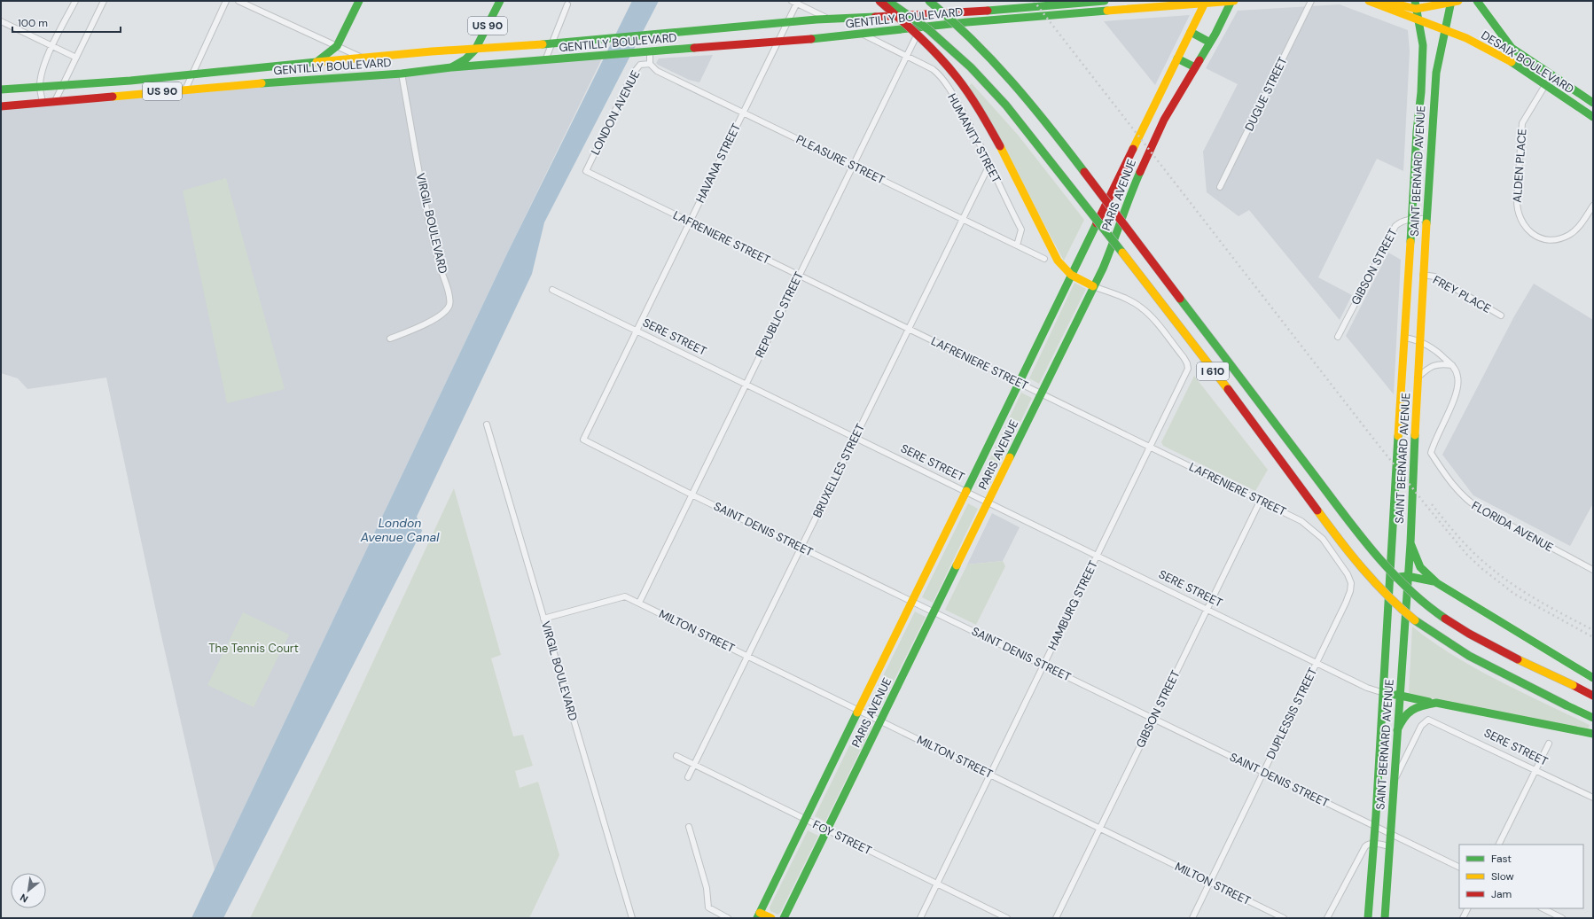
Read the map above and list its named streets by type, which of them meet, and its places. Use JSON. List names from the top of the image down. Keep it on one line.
{"streets":{"main road":["GENTILLY BOULEVARD","US 90","DESAIX BOULEVARD","SAINT BERNARD AVENUE","PARIS AVENUE","SERE STREET","I 610"],"street":["DUGUE STREET","LONDON AVENUE","HUMANITY STREET","PLEASURE STREET","HAVANA STREET","ALDEN PLACE","VIRGIL BOULEVARD","LAFRENIERE STREET","GIBSON STREET","FREY PLACE","REPUBLIC STREET","BRUXELLES STREET","FLORIDA AVENUE","SAINT DENIS STREET","HAMBURG STREET","MILTON STREET","DUPLESSIS STREET","FOY STREET"]},"crossings":[["GENTILLY BOULEVARD","US 90"],["GENTILLY BOULEVARD","HUMANITY STREET"],["GENTILLY BOULEVARD","HAVANA STREET"],["GENTILLY BOULEVARD","PARIS AVENUE"],["GENTILLY BOULEVARD","VIRGIL BOULEVARD"],["GENTILLY BOULEVARD","REPUBLIC STREET"],["DESAIX BOULEVARD","ALDEN PLACE"],["DESAIX BOULEVARD","SAINT BERNARD AVENUE"],["LONDON AVENUE","PLEASURE STREET"],["LONDON AVENUE","LAFRENIERE STREET"],["HUMANITY STREET","PLEASURE STREET"],["HUMANITY STREET","REPUBLIC STREET"],["HUMANITY STREET","BRUXELLES STREET"],["PLEASURE STREET","HAVANA STREET"],["PLEASURE STREET","REPUBLIC STREET"],["PLEASURE STREET","BRUXELLES STREET"],["HAVANA STREET","LAFRENIERE STREET"],["HAVANA STREET","SERE STREET"],["HAVANA STREET","SAINT DENIS STREET"],["SAINT BERNARD AVENUE","GIBSON STREET"],["SAINT BERNARD AVENUE","FREY PLACE"],["SAINT BERNARD AVENUE","SERE STREET"],["SAINT BERNARD AVENUE","SAINT DENIS STREET"],["PARIS AVENUE","LAFRENIERE STREET"],["PARIS AVENUE","SERE STREET"],["PARIS AVENUE","SAINT DENIS STREET"],["PARIS AVENUE","HAMBURG STREET"],["PARIS AVENUE","MILTON STREET"],["PARIS AVENUE","FOY STREET"],["VIRGIL BOULEVARD","MILTON STREET"],["LAFRENIERE STREET","GIBSON STREET"],["LAFRENIERE STREET","REPUBLIC STREET"],["LAFRENIERE STREET","BRUXELLES STREET"],["LAFRENIERE STREET","HAMBURG STREET"],["LAFRENIERE STREET","DUPLESSIS STREET"],["GIBSON STREET","SERE STREET"],["GIBSON STREET","SAINT DENIS STREET"],["GIBSON STREET","MILTON STREET"],["REPUBLIC STREET","SERE STREET"],["REPUBLIC STREET","SAINT DENIS STREET"],["REPUBLIC STREET","MILTON STREET"],["SERE STREET","BRUXELLES STREET"],["SERE STREET","HAMBURG STREET"],["SERE STREET","DUPLESSIS STREET"],["BRUXELLES STREET","SAINT DENIS STREET"],["BRUXELLES STREET","MILTON STREET"],["BRUXELLES STREET","FOY STREET"],["SAINT DENIS STREET","HAMBURG STREET"],["SAINT DENIS STREET","DUPLESSIS STREET"],["HAMBURG STREET","MILTON STREET"],["HAMBURG STREET","FOY STREET"],["MILTON STREET","DUPLESSIS STREET"]],"water":["London Avenue Canal"],"parks":["The Tennis Court"],"legend":["Fast","Slow","Jam"],"scale_bar":"100 m","north":"bottom left"}
